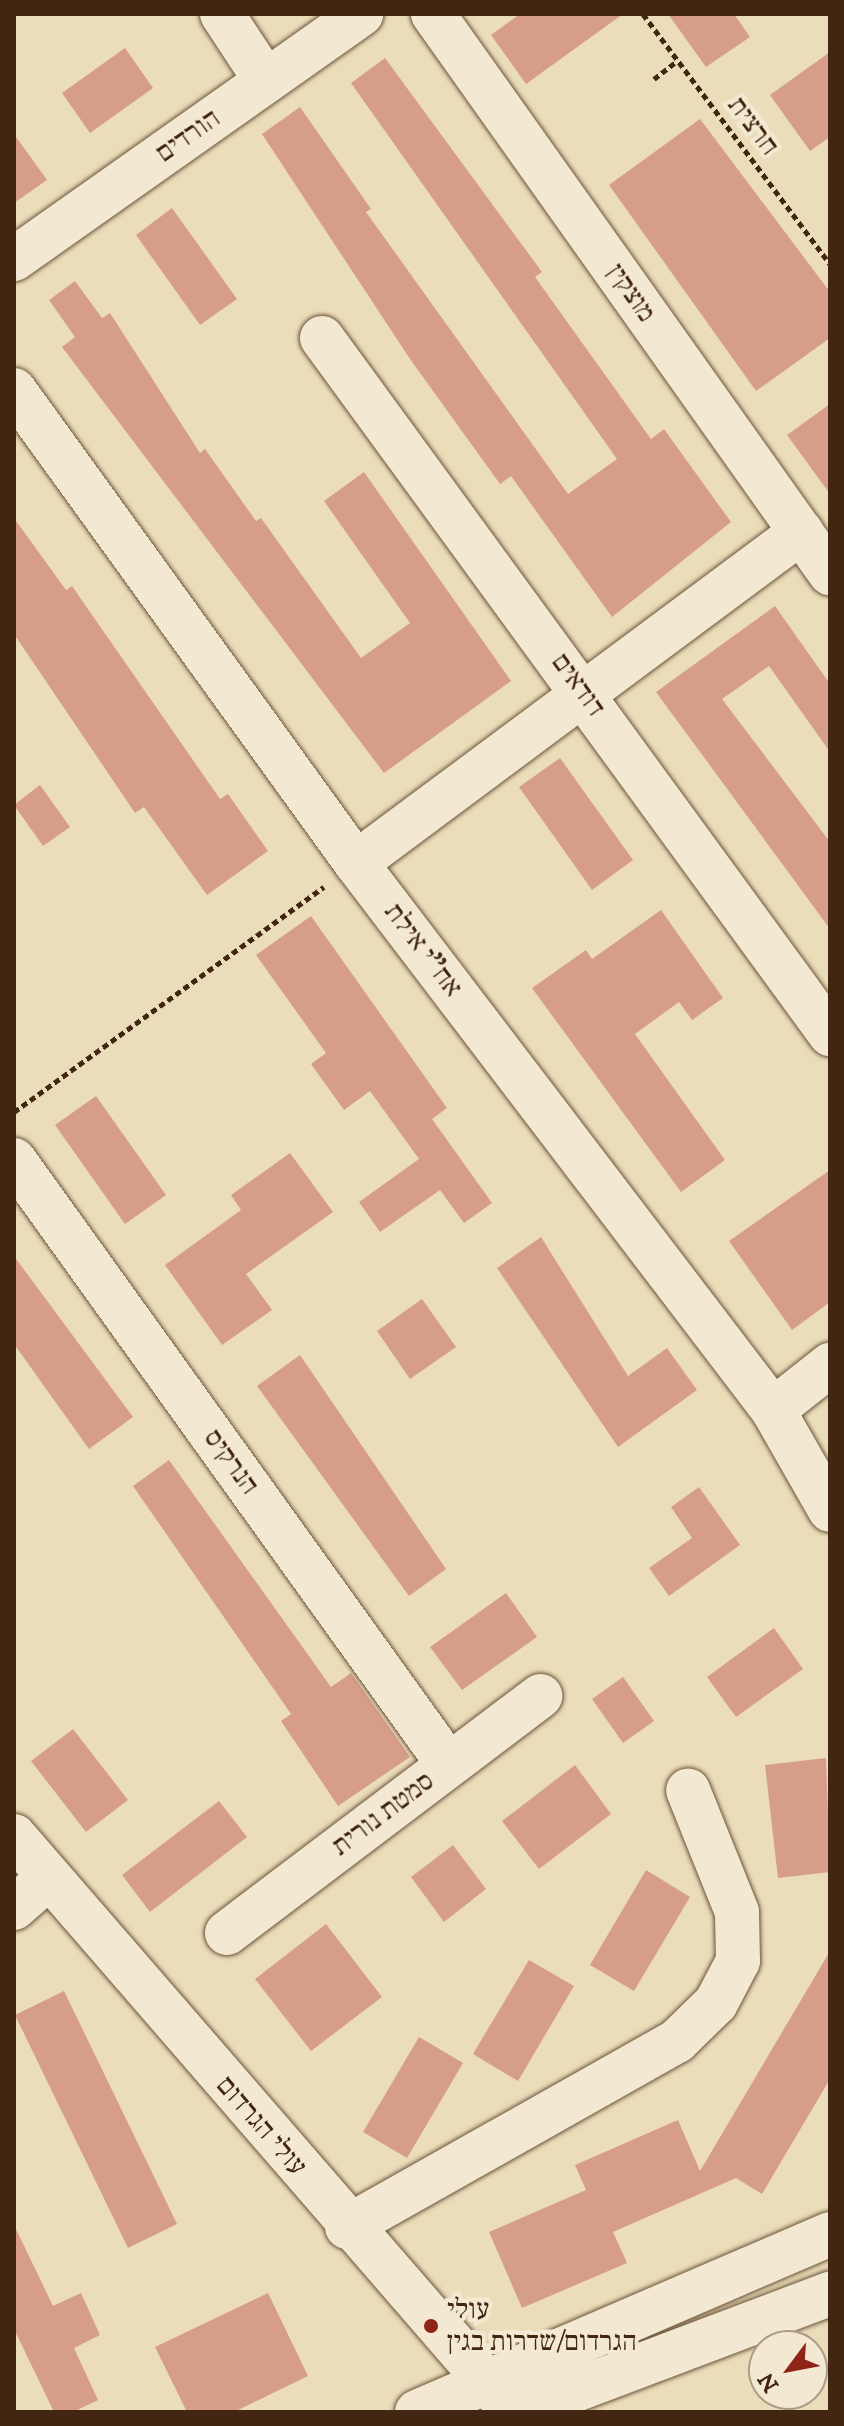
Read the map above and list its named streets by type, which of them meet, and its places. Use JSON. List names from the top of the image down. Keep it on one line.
{"streets":{"street":["הורדים","מוצקין","דודאים","אח\"י אילת","הנרקיס","סמטת נורית","עולי הגרדום"],"path":["חרצית"]},"crossings":[["הנרקיס","סמטת נורית"]],"places":["עולי הגרדום/שדרות בגין"],"north":"bottom left"}
